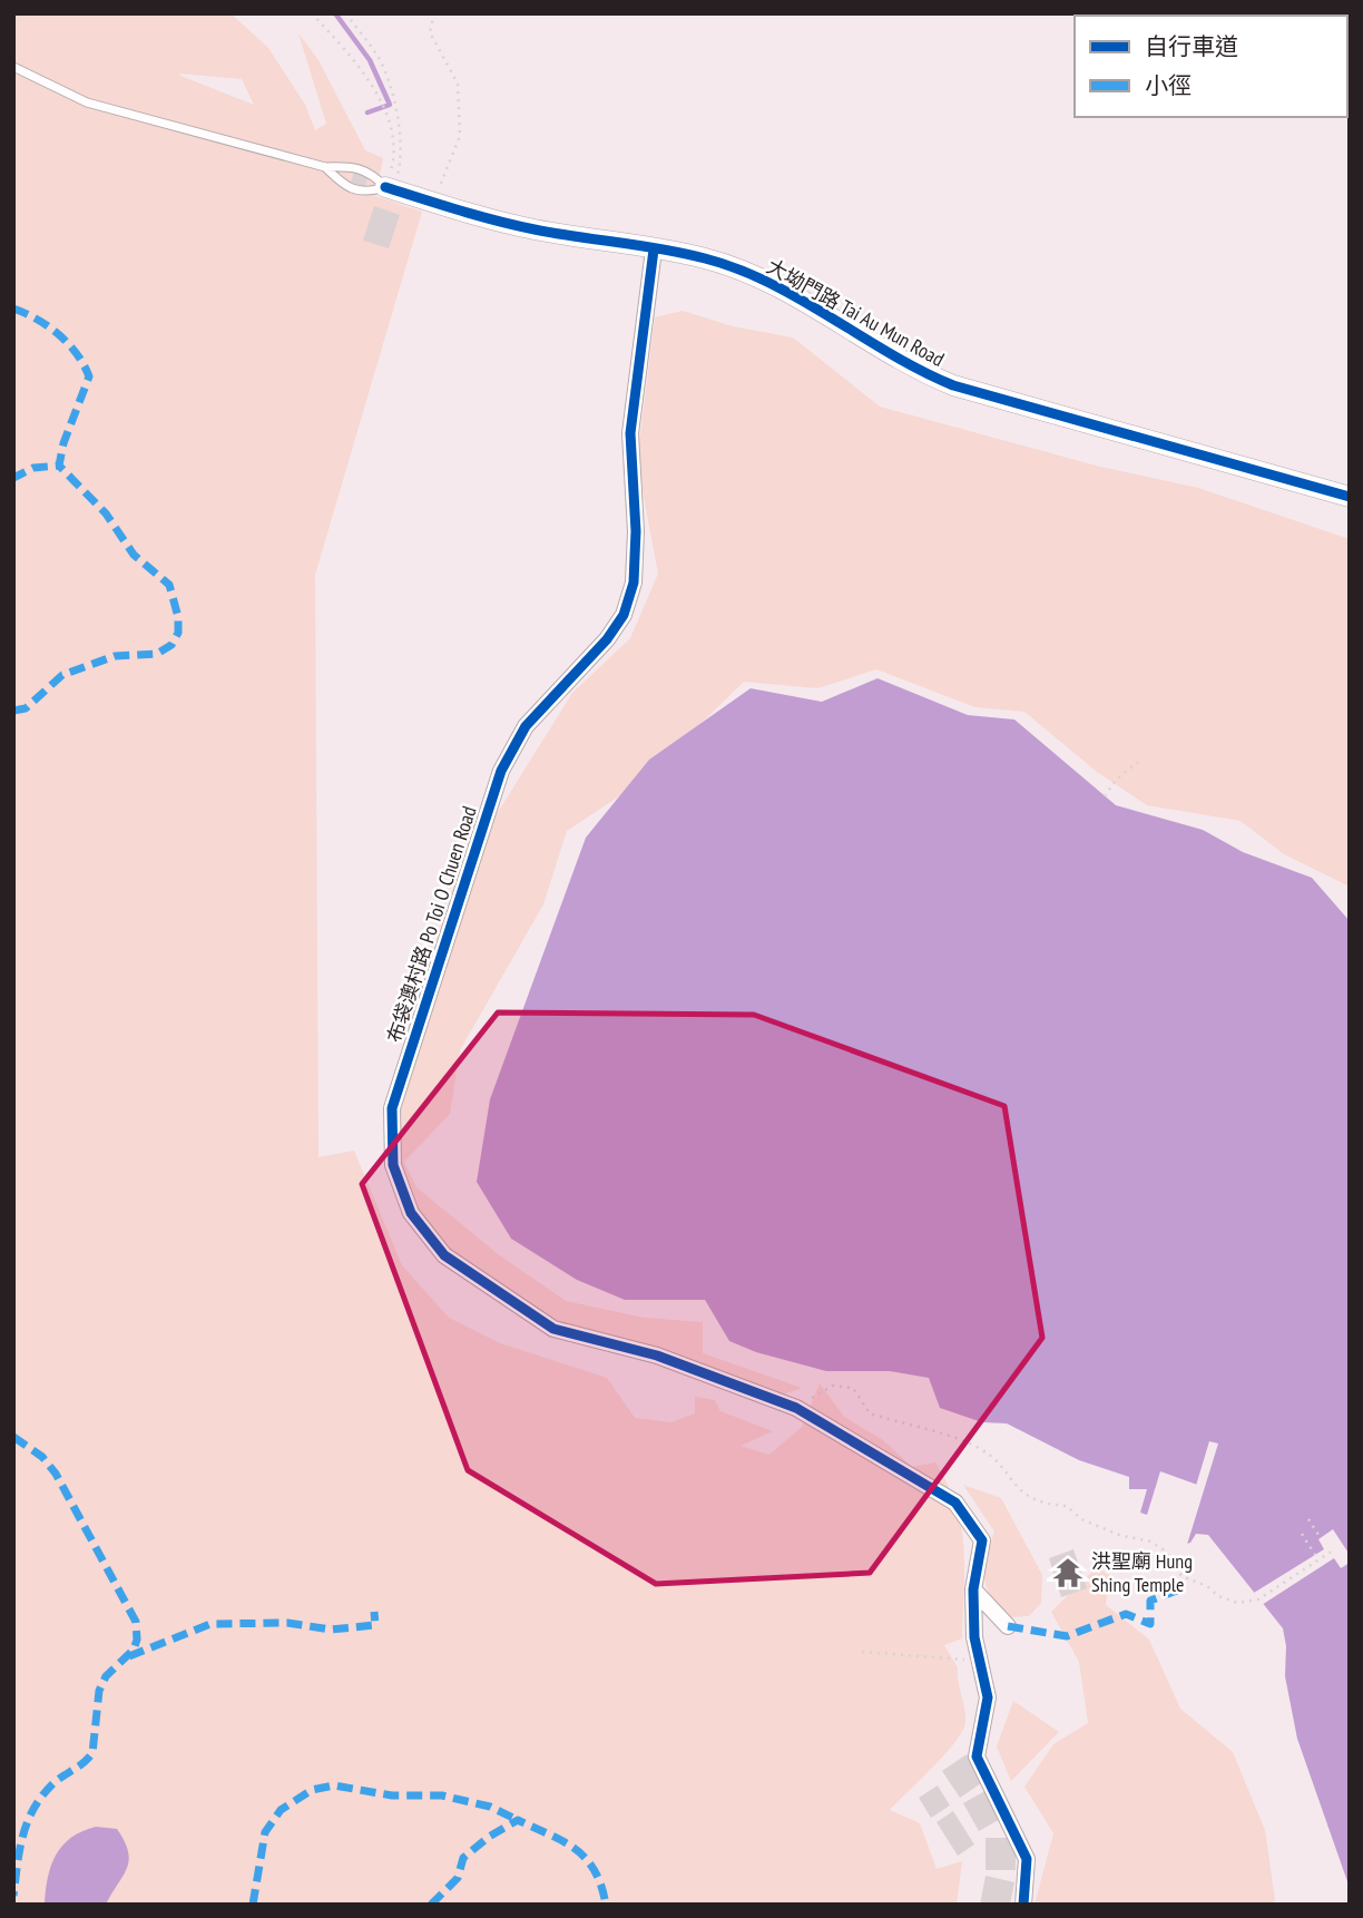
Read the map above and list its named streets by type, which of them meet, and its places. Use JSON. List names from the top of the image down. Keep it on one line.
{"streets":{"street":["大坳門路 Tai Au Mun Road","布袋澳村路 Po Toi O Chuen Road"]},"crossings":[["大坳門路 Tai Au Mun Road","布袋澳村路 Po Toi O Chuen Road"]],"places":{"temple":["洪聖廟 Hung Shing Temple"]},"legend":["自行車道","小徑"]}
